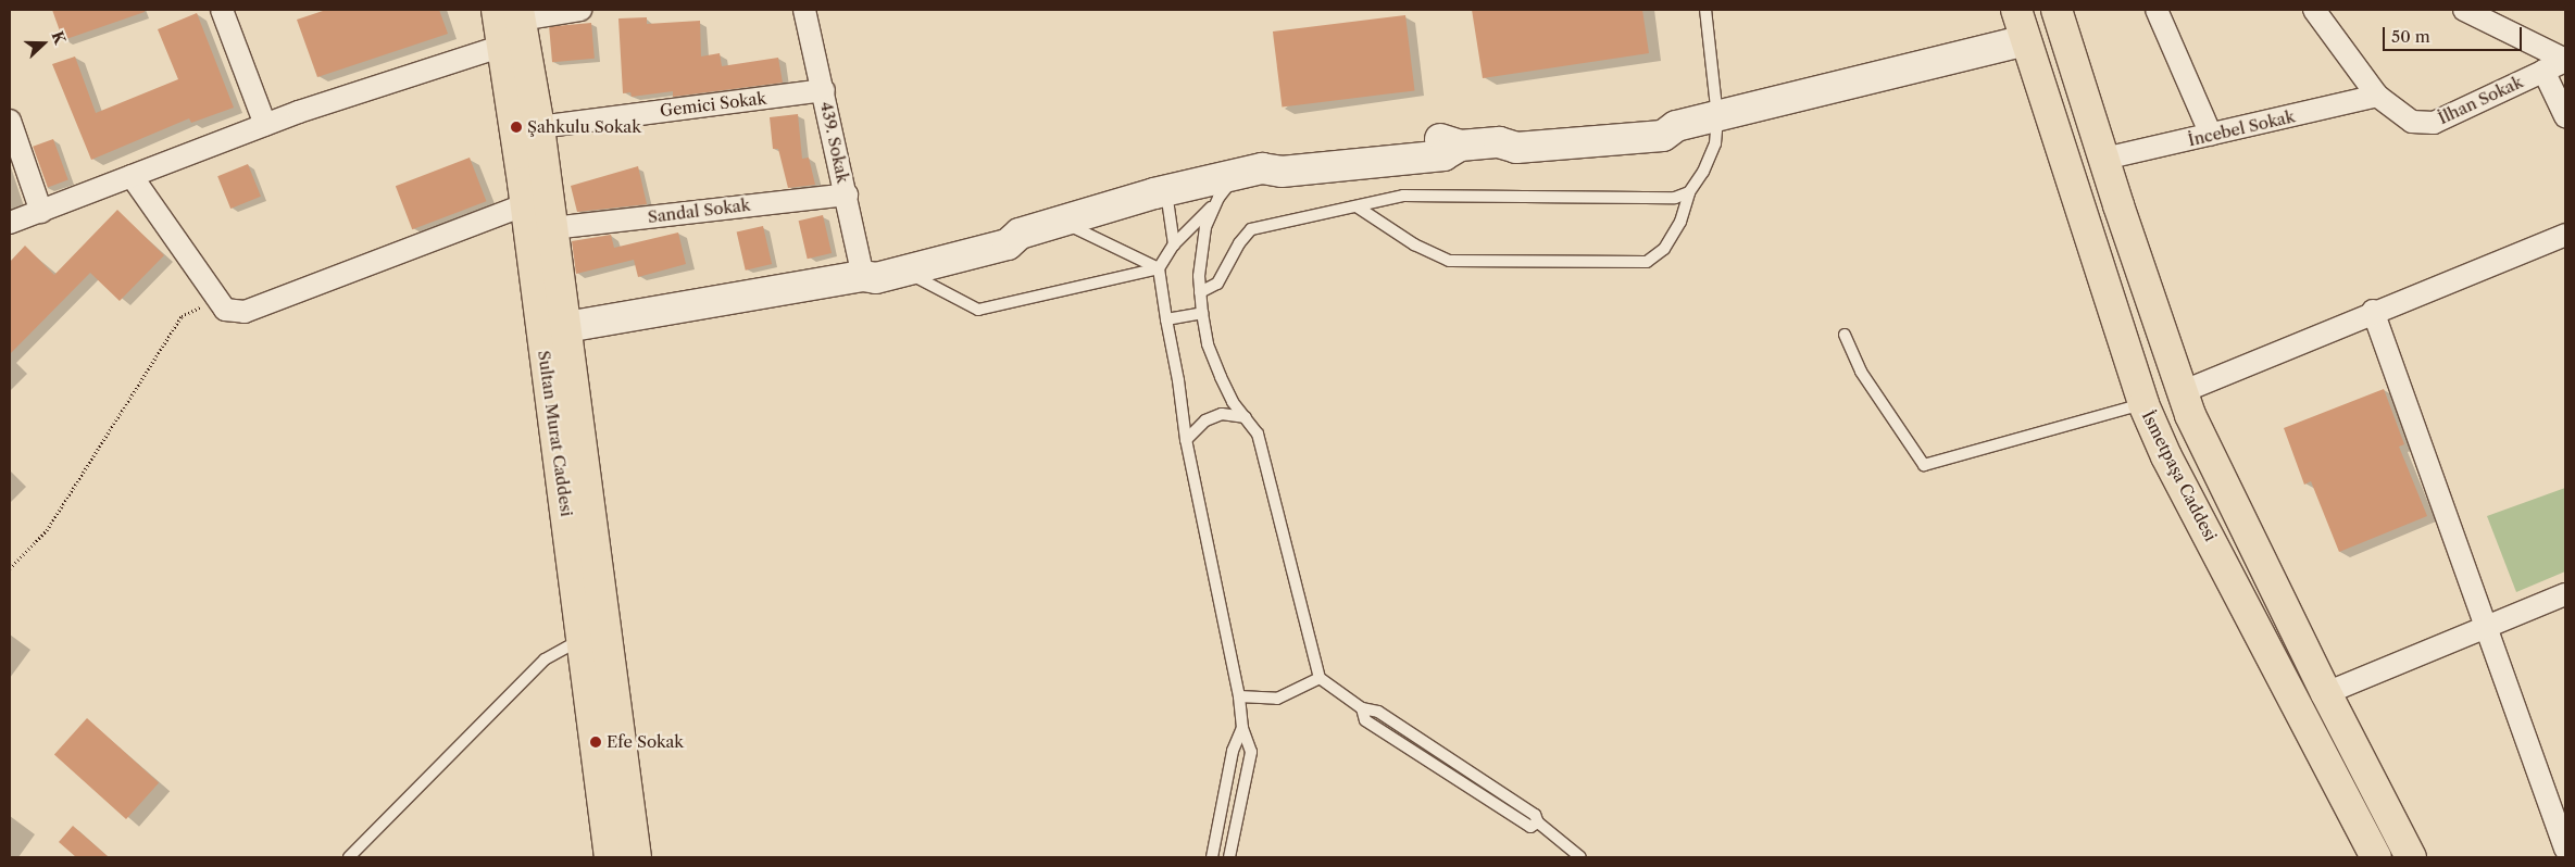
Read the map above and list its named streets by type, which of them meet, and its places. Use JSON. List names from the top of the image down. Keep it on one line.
{"streets":{"main road":["Sultan Murat Caddesi","İsmetpaşa Caddesi"],"street":["İlhan Sokak","Gemici Sokak","İncebel Sokak","439. Sokak","Sandal Sokak"]},"crossings":[["İlhan Sokak","İncebel Sokak"],["Gemici Sokak","439. Sokak"],["Gemici Sokak","Sultan Murat Caddesi"],["439. Sokak","Sandal Sokak"],["Sandal Sokak","Sultan Murat Caddesi"]],"places":["Şahkulu Sokak","Efe Sokak"],"scale_bar":"50 m","north":"right"}
